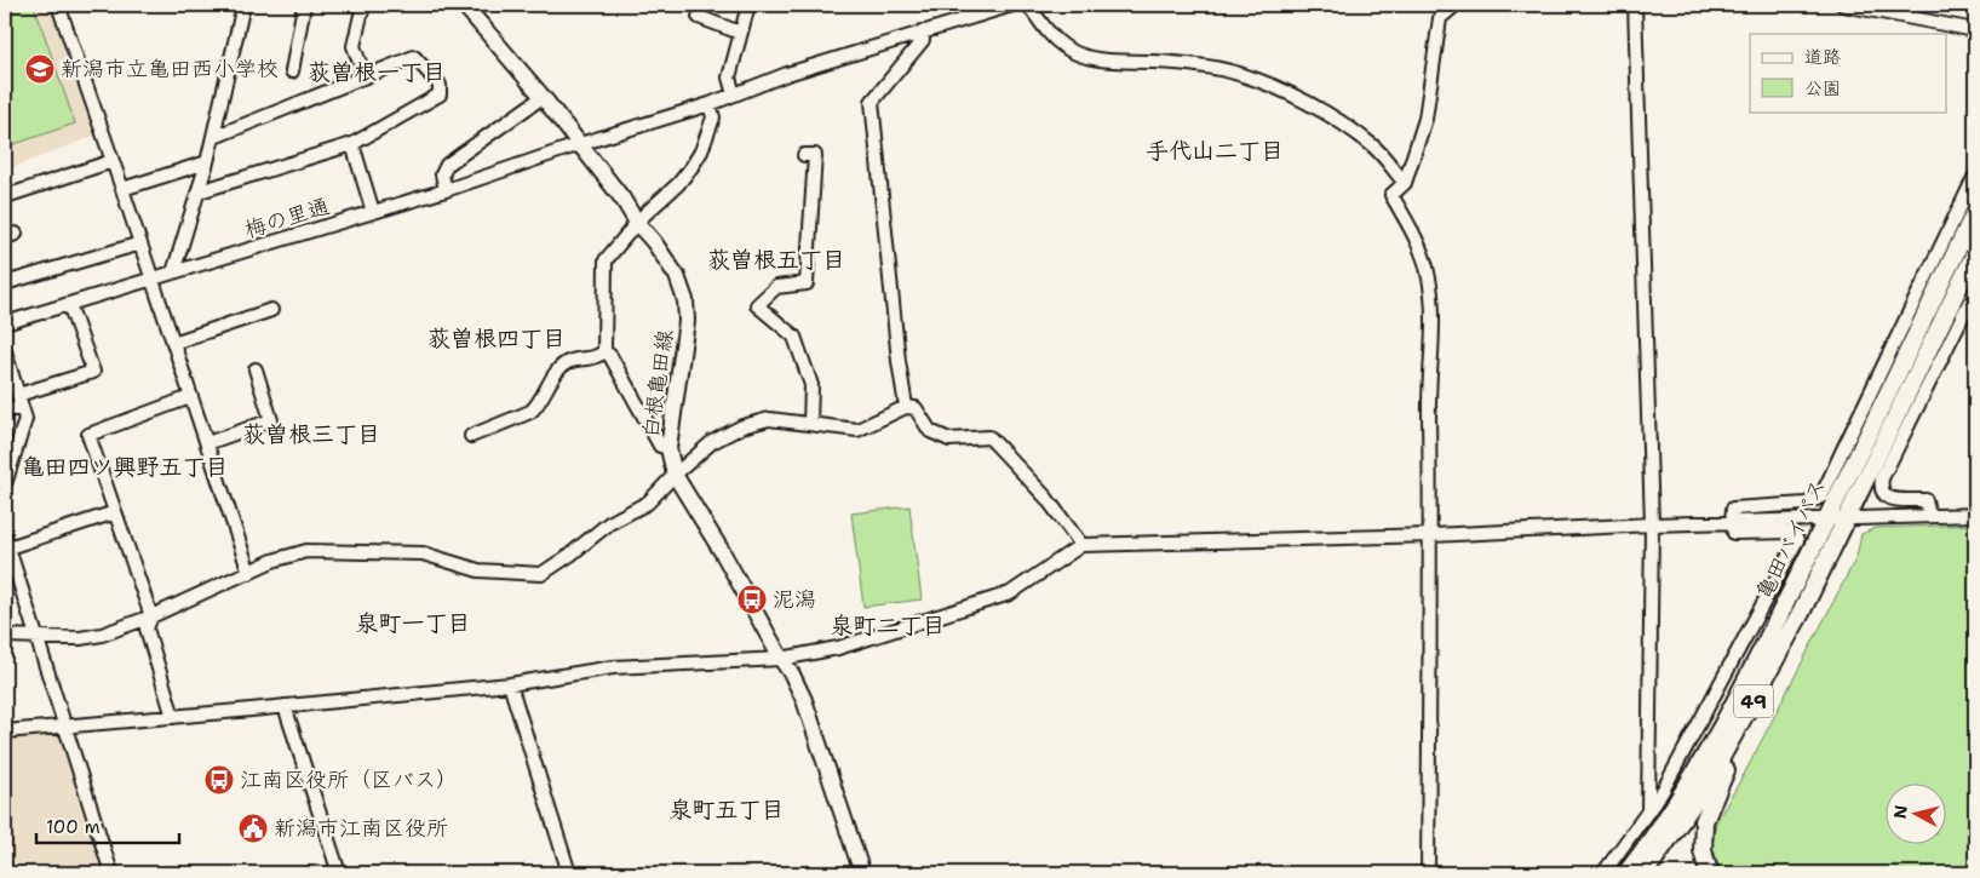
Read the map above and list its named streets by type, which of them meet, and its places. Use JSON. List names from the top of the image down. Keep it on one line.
{"streets":{"highway":["亀田バイパス","49"],"main road":["白根亀田線"],"street":["梅の里通"]},"crossings":[["梅の里通","白根亀田線"]],"districts":["荻曽根一丁目","手代山二丁目","荻曽根五丁目","荻曽根四丁目","荻曽根三丁目","亀田四ツ興野五丁目","泉町一丁目","泉町二丁目","泉町五丁目"],"places":{"school or university":["新潟市立亀田西小学校"],"bus stop":["泥潟","江南区役所（区バス）"],"public building":["新潟市江南区役所"]},"legend":["道路","公園"],"scale_bar":"100 m","north":"left"}
